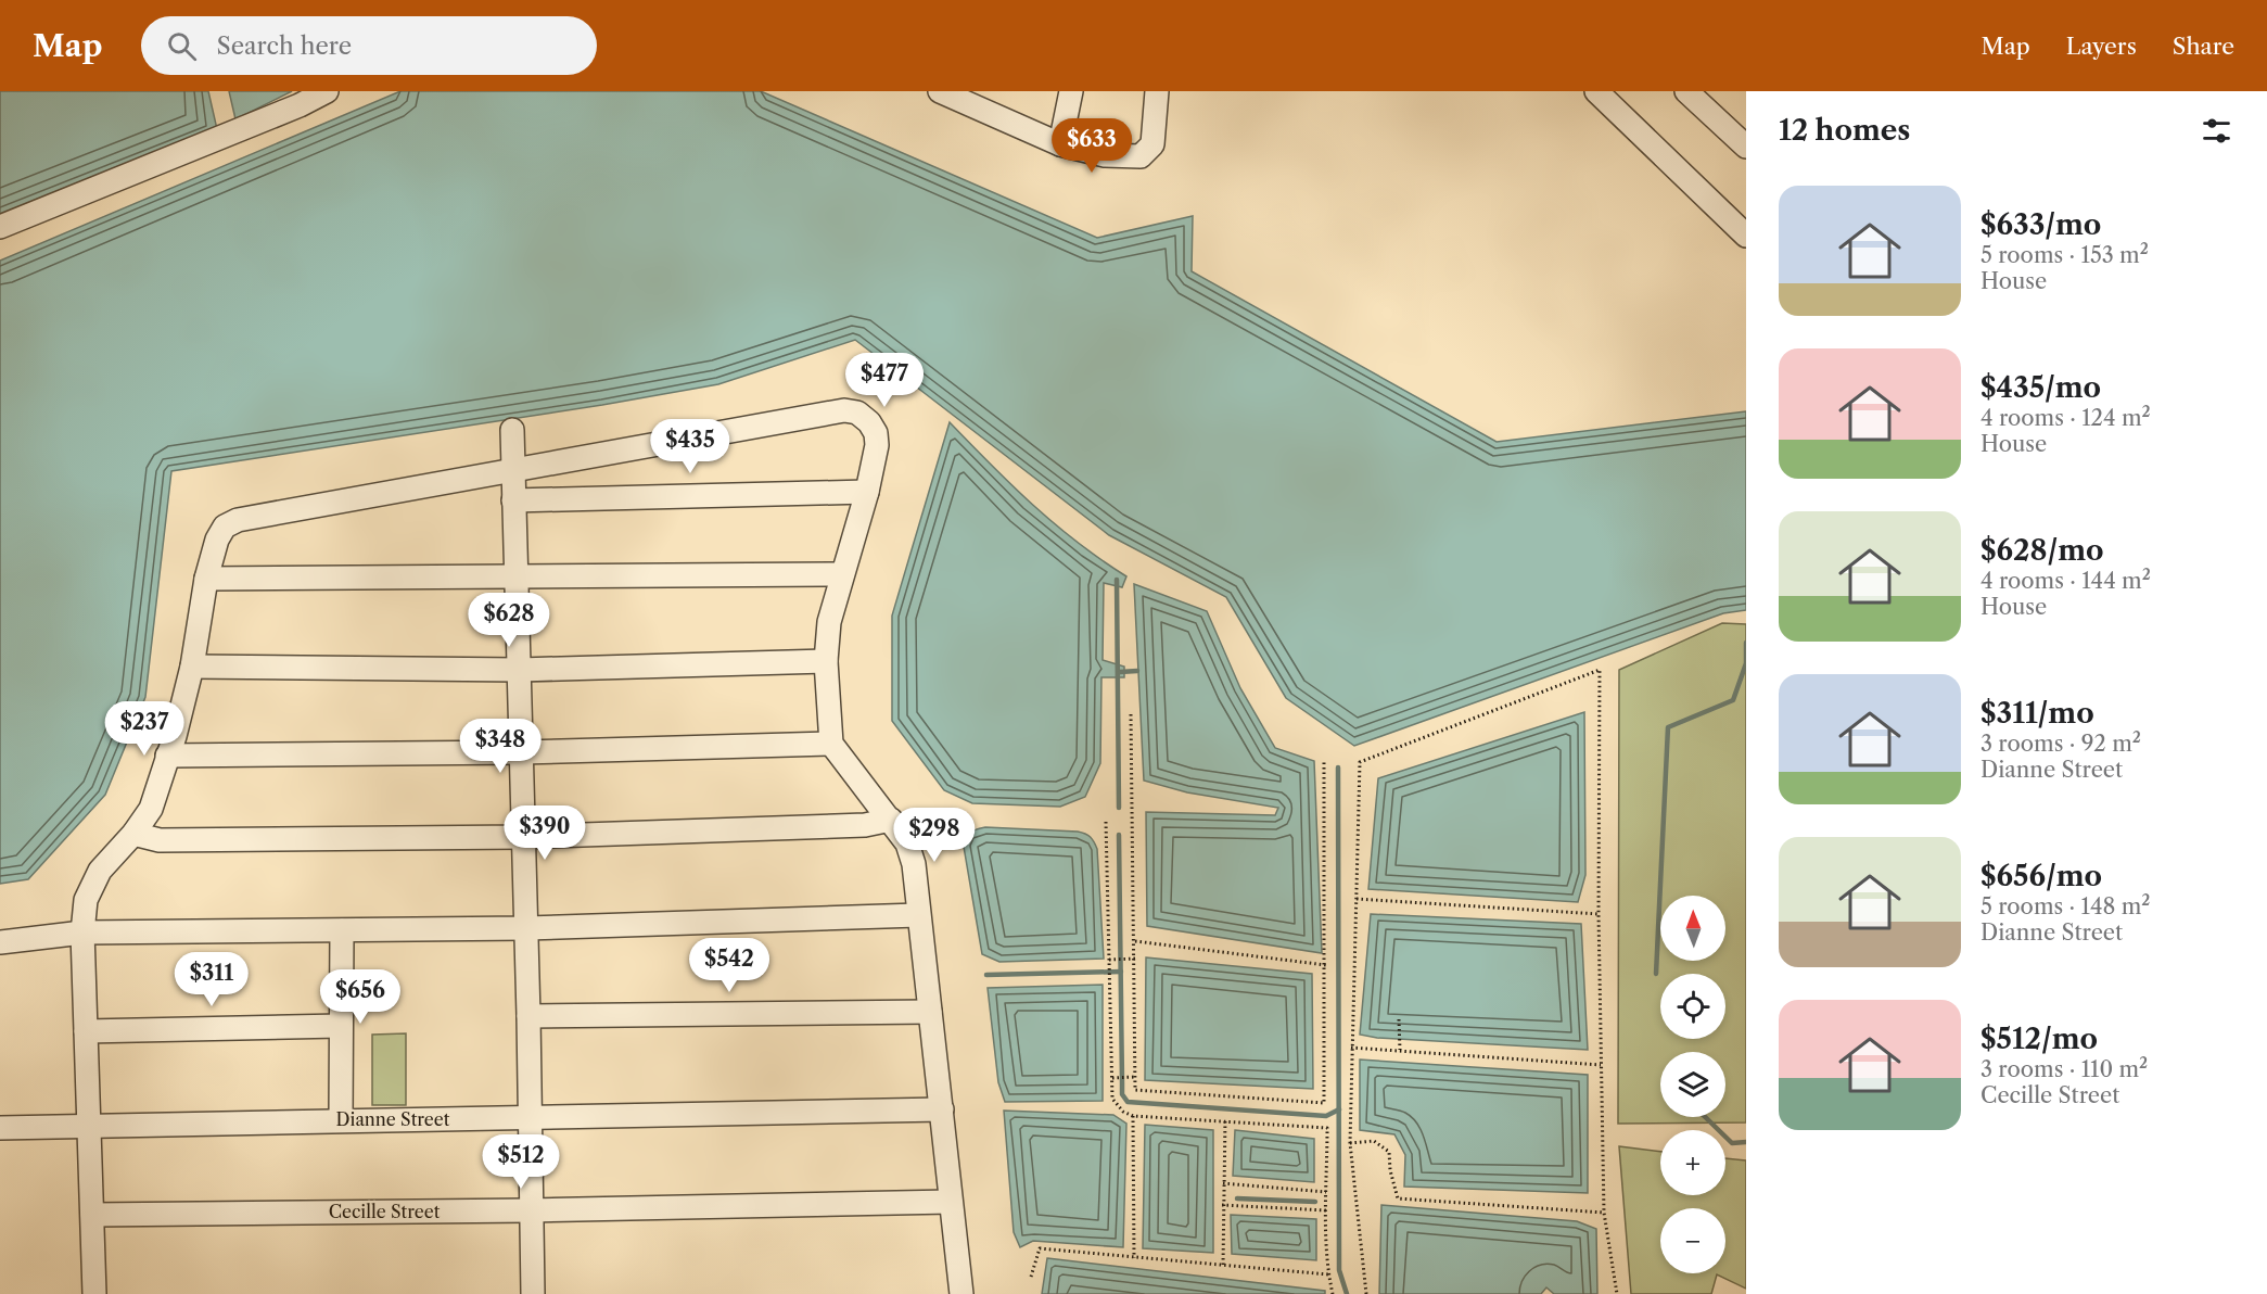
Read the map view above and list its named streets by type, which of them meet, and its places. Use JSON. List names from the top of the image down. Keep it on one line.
{"streets":{"street":["Dianne Street","Cecille Street"]},"north":"top","page":{"header":"Map","search":"Search here","nav":["Map","Layers","Share"],"heading":"12 homes","price":["$633","$477","$435","$628","$237","$348","$390","$298","$542","$311","$656","$512"],"list":[{"name":"$633/mo","note":"5 rooms · 153 m² · House"},{"name":"$435/mo","note":"4 rooms · 124 m² · House"},{"name":"$628/mo","note":"4 rooms · 144 m² · House"},{"name":"$311/mo","note":"3 rooms · 92 m² · Dianne Street"},{"name":"$656/mo","note":"5 rooms · 148 m² · Dianne Street"},{"name":"$512/mo","note":"3 rooms · 110 m² · Cecille Street"}],"map_buttons":["+","−"]}}
